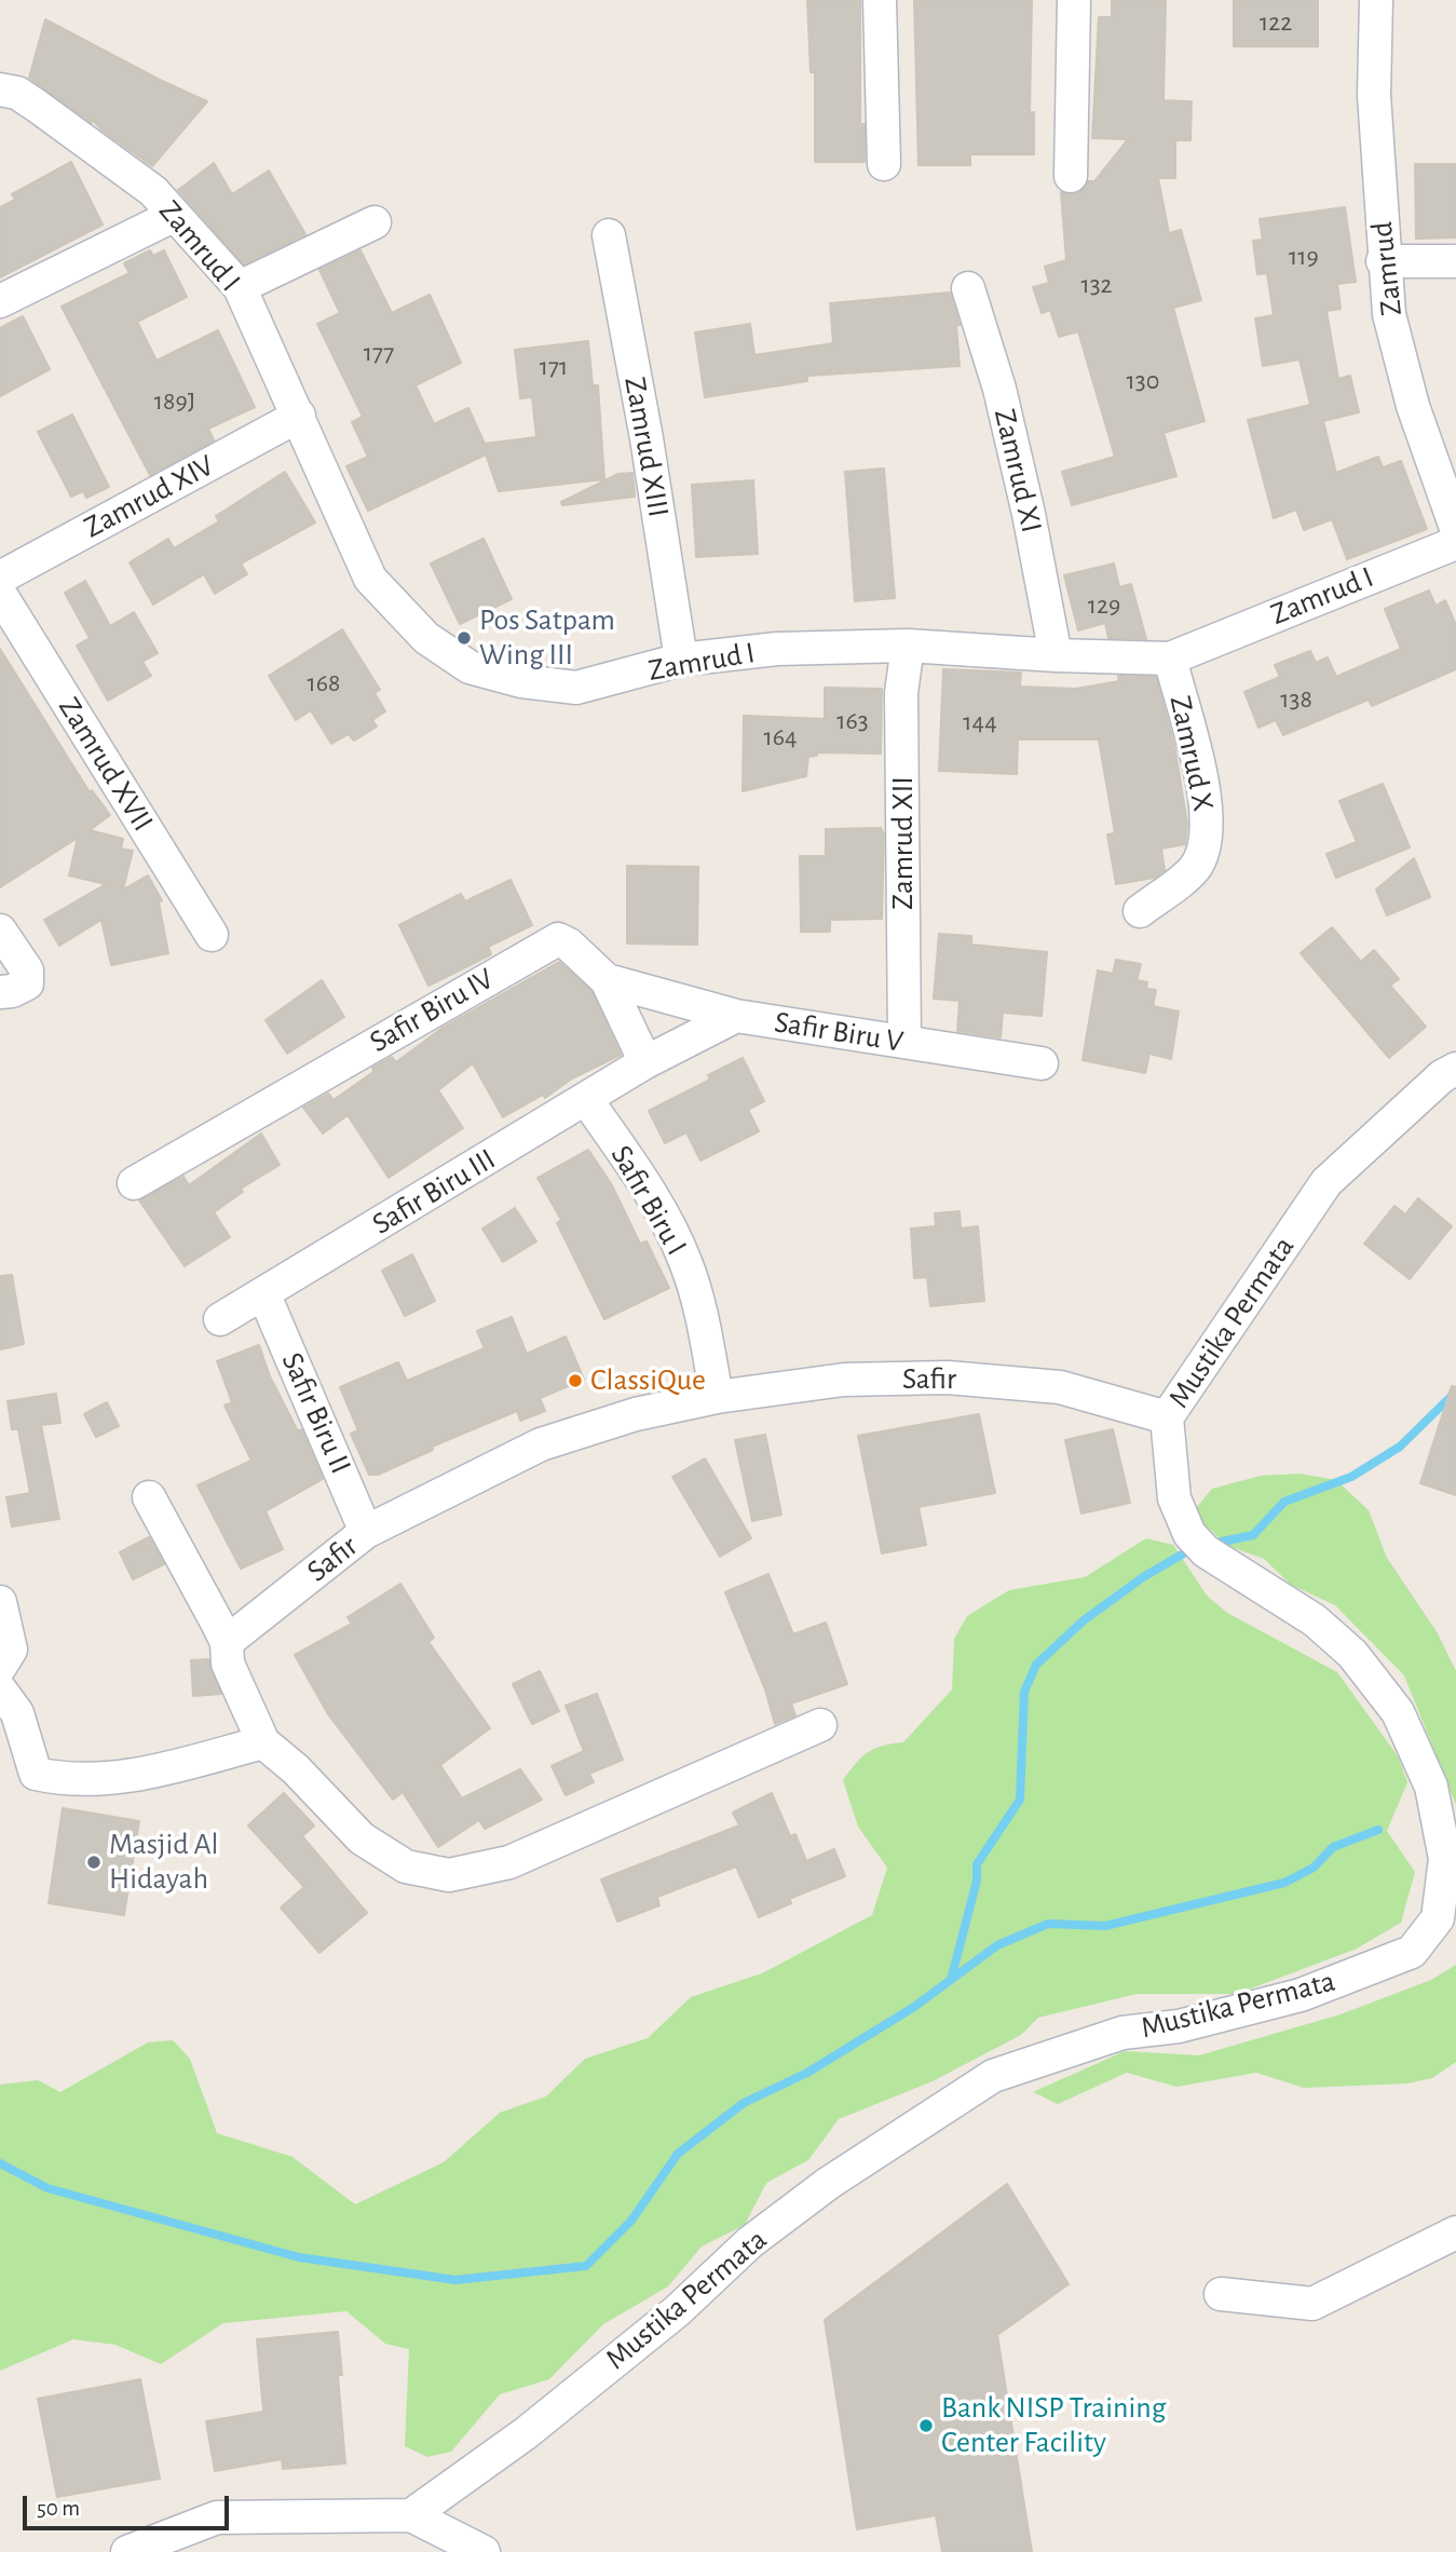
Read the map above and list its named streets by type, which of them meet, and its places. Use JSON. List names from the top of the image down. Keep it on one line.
{"streets":{"street":["Zamrud I","Zamrud","Zamrud XIII","Zamrud XI","Zamrud XIV","Zamrud X","Zamrud XVII","Zamrud XII","Safir Biru IV","Safir Biru V","Safir Biru III","Safir Biru I","Mustika Permata","Safir","Safir Biru II"]},"crossings":[["Zamrud I","Zamrud XIII"],["Zamrud I","Zamrud XI"],["Zamrud I","Zamrud XIV"],["Zamrud I","Zamrud X"],["Zamrud I","Zamrud XII"],["Zamrud XII","Safir Biru V"],["Safir Biru IV","Safir Biru V"],["Safir Biru V","Safir Biru III"],["Safir Biru III","Safir Biru I"],["Safir Biru III","Safir Biru II"],["Safir Biru I","Safir"],["Mustika Permata","Safir"],["Safir","Safir Biru II"]],"places":["Pos Satpam Wing III","ClassiQue","Masjid Al Hidayah","Bank NISP Training Center Facility"],"house_numbers":["122","119","132","177","171","130","189J","129","168","138","163","144","164"],"scale_bar":"50 m"}
